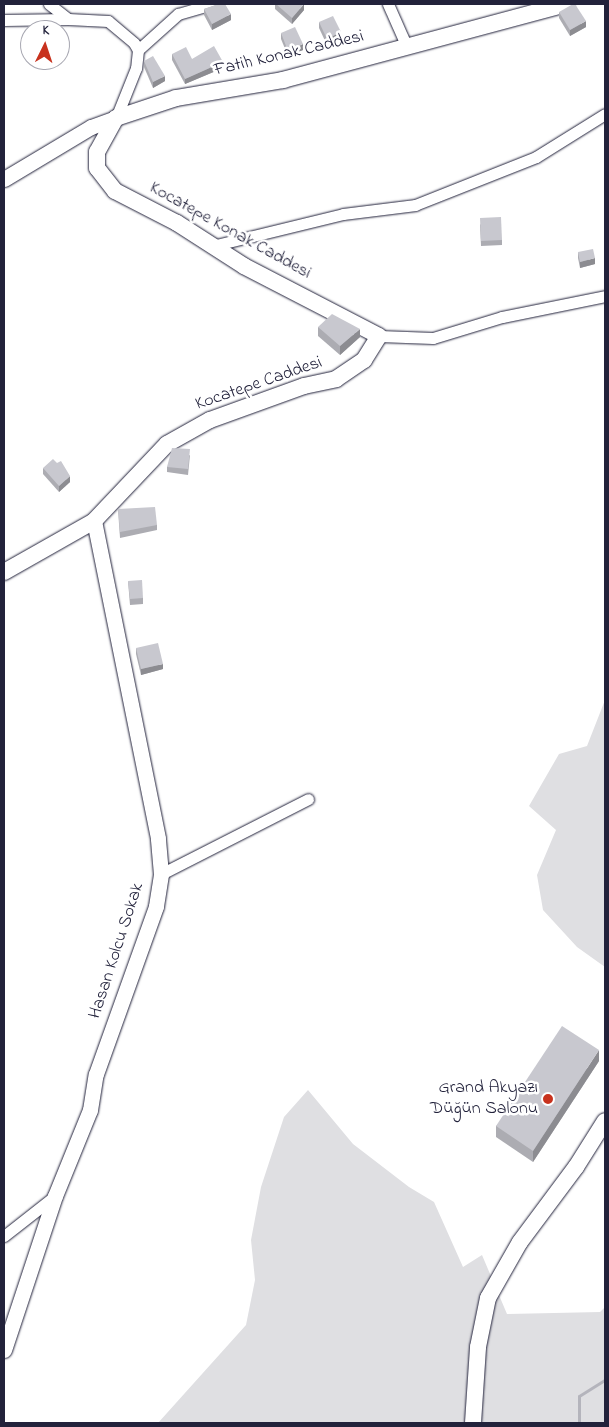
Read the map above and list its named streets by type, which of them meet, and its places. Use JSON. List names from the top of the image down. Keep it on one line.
{"streets":{"main road":["Fatih Konak Caddesi","Kocatepe Konak Caddesi","Kocatepe Caddesi"],"street":["Hasan Kolcu Sokak"]},"crossings":[["Fatih Konak Caddesi","Kocatepe Konak Caddesi"],["Kocatepe Konak Caddesi","Kocatepe Caddesi"],["Kocatepe Caddesi","Hasan Kolcu Sokak"]],"places":["Grand Akyazı Düğün Salonu"],"north":"top"}
